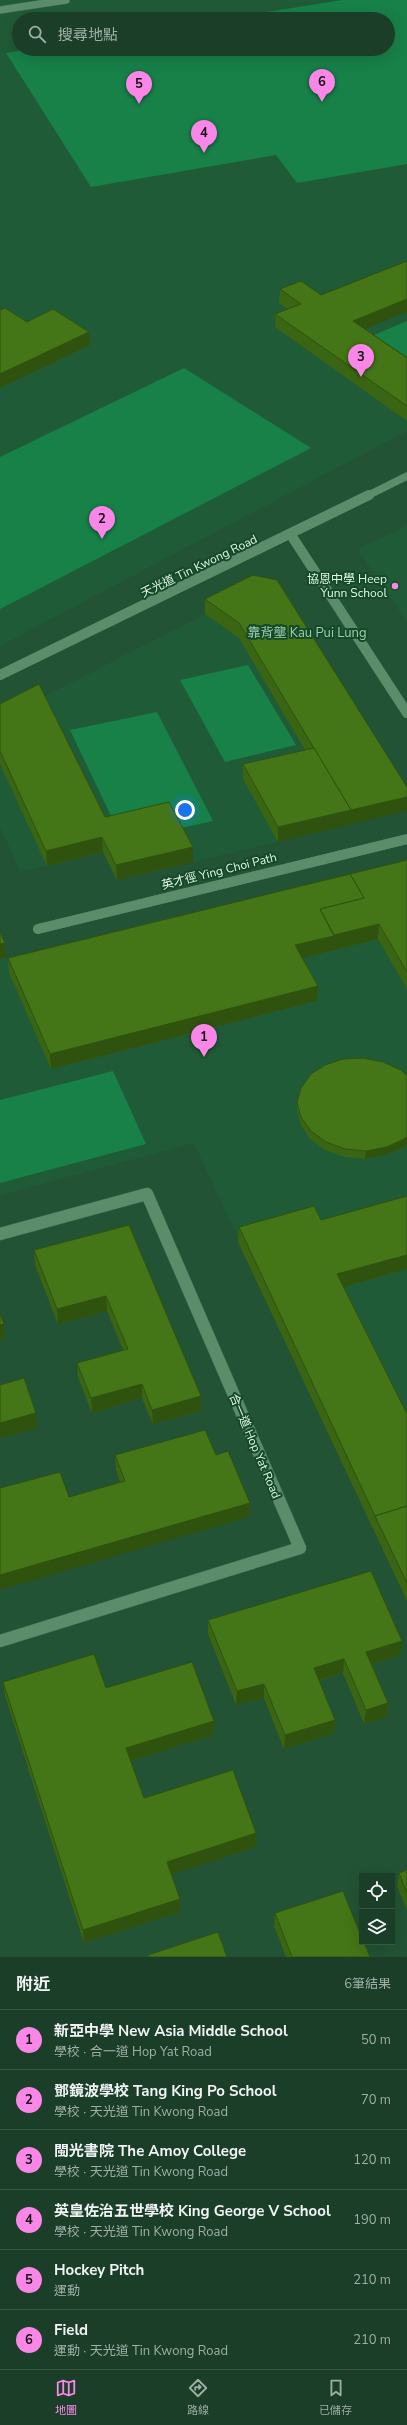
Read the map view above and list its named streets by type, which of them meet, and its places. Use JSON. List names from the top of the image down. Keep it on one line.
{"streets":{"street":["天光道 Tin Kwong Road","英才徑 Ying Choi Path","合一道 Hop Yat Road"]},"districts":["靠背壟 Kau Pui Lung"],"places":["協恩中學 Heep Yunn School"],"page":{"search":"搜尋地點","pins":["6","5","4","3","2","1"],"heading":["附近","6筆結果"],"list":[{"mark":"1","name":"新亞中學 New Asia Middle School","note":"學校 · 合一道 Hop Yat Road","value":"50 m"},{"mark":"2","name":"鄧鏡波學校 Tang King Po School","note":"學校 · 天光道 Tin Kwong Road","value":"70 m"},{"mark":"3","name":"閩光書院 The Amoy College","note":"學校 · 天光道 Tin Kwong Road","value":"120 m"},{"mark":"4","name":"英皇佐治五世學校 King George V School","note":"學校 · 天光道 Tin Kwong Road","value":"190 m"},{"mark":"5","name":"Hockey Pitch","note":"運動","value":"210 m"},{"mark":"6","name":"Field","note":"運動 · 天光道 Tin Kwong Road","value":"210 m"}],"nav":["地圖","路線","已儲存"]}}
